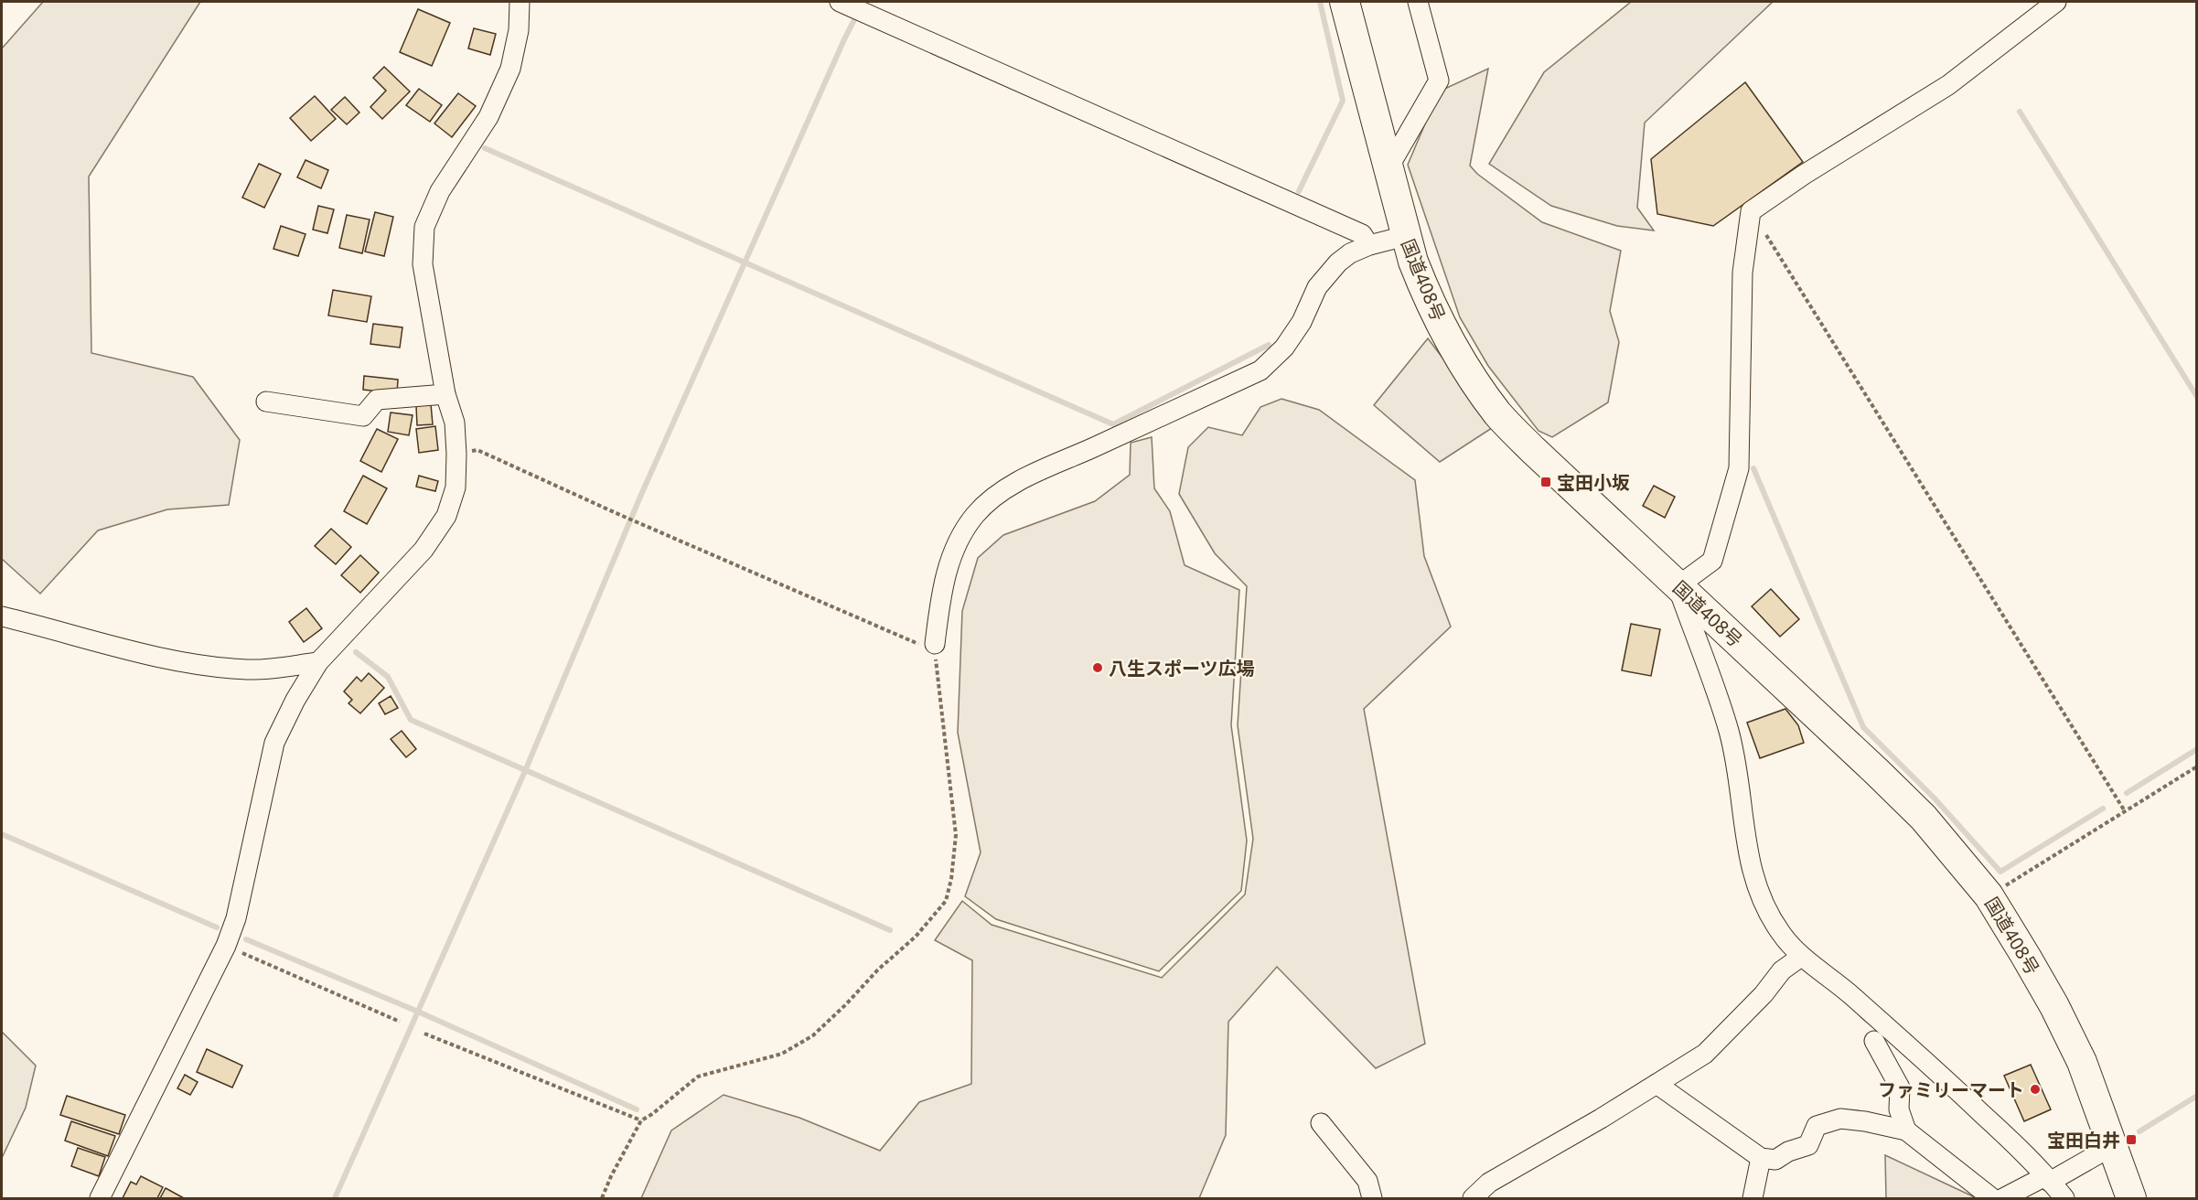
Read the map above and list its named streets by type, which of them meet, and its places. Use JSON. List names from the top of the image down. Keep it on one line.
{"streets":{"highway":["国道408号"]},"places":{"transit":["宝田小坂","宝田白井"],"other":["八生スポーツ広場","ファミリーマート"]}}
